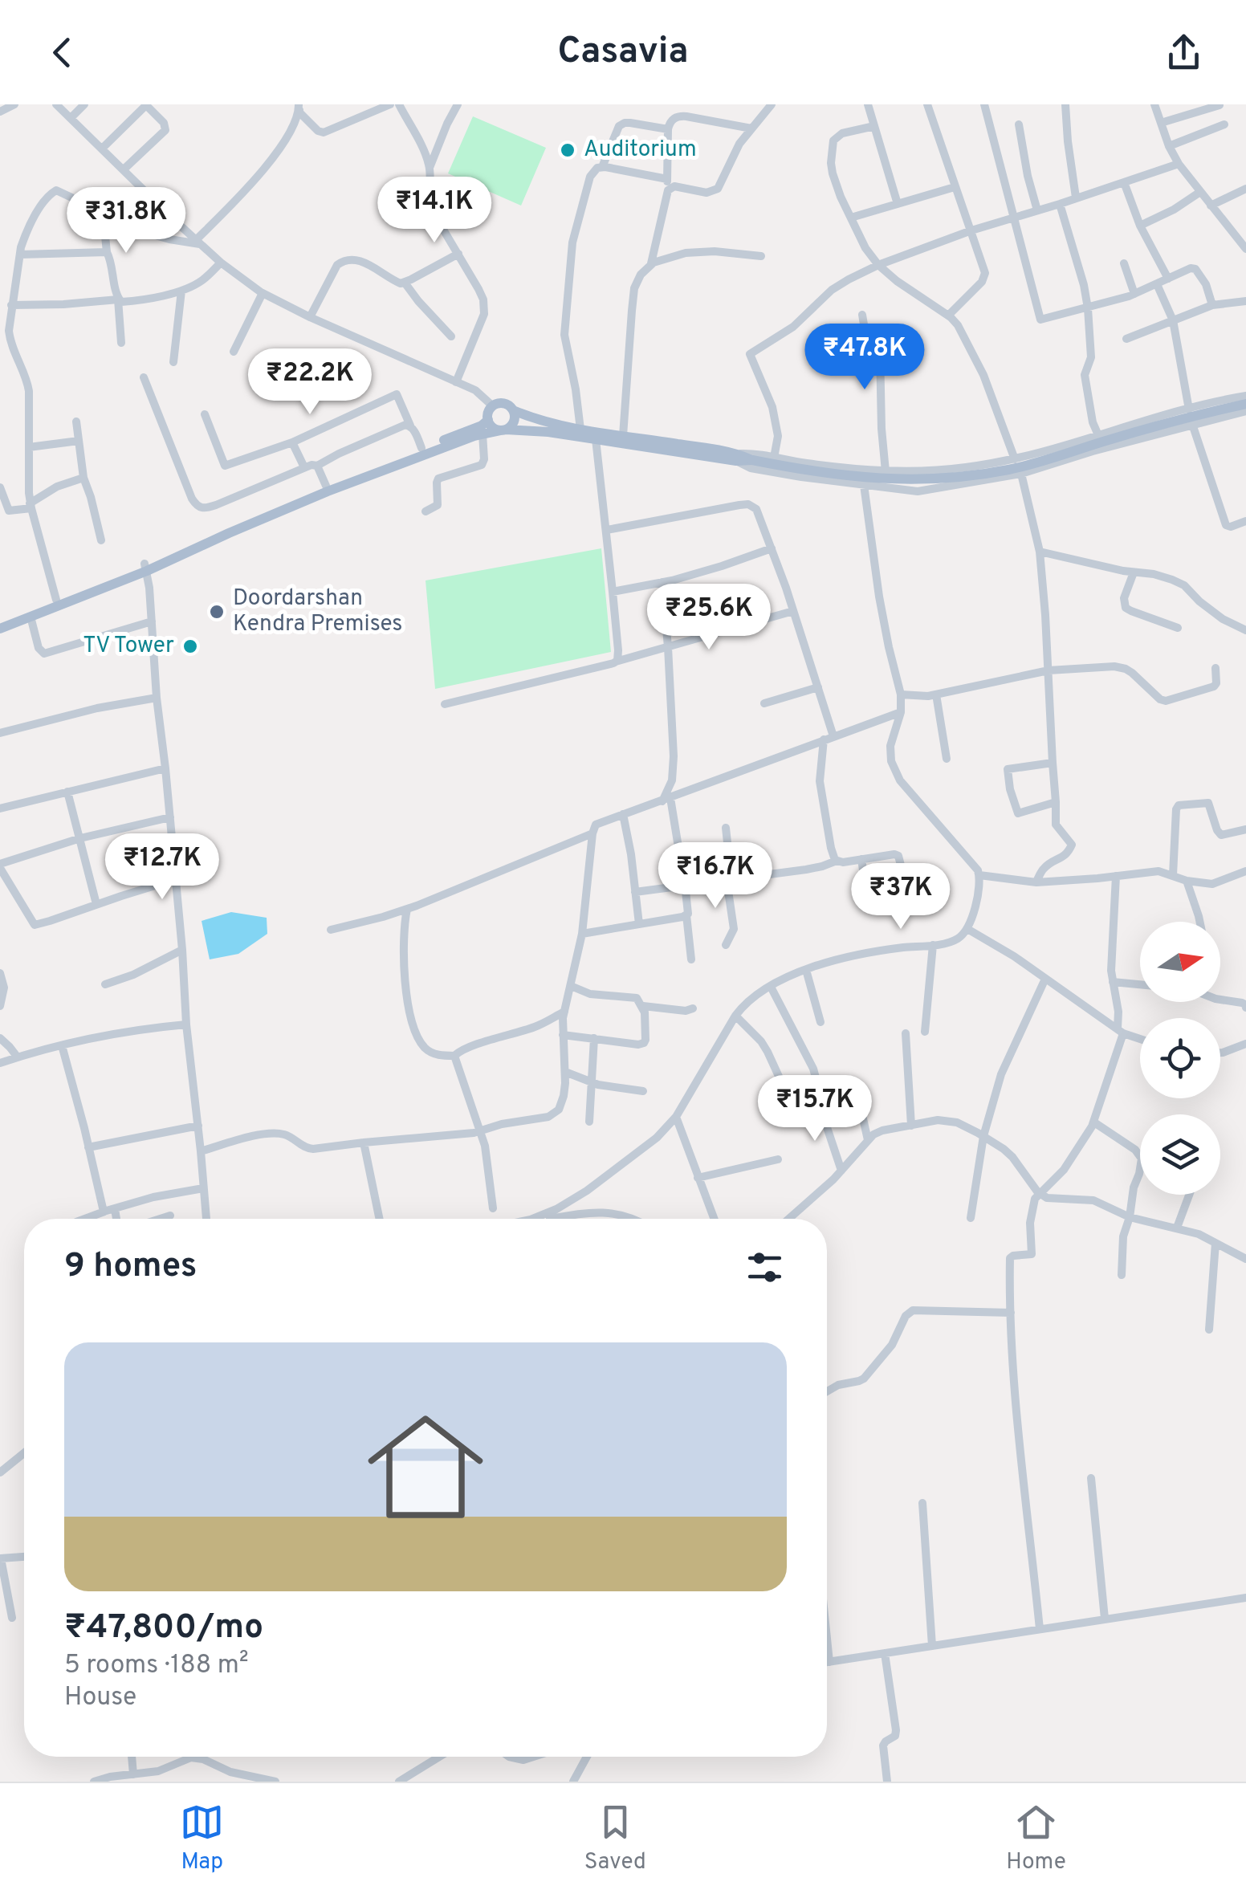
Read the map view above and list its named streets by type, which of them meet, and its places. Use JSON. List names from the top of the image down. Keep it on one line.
{"places":["Auditorium","Doordarshan Kendra Premises","TV Tower"],"north":"right","page":{"header":"Casavia","price":["₹14.1K","₹31.8K","₹47.8K","₹22.2K","₹25.6K","₹12.7K","₹16.7K","₹37K","₹15.7K"],"heading":"9 homes","list":[{"name":"₹47,800/mo","note":"5 rooms · 188 m² · House"}],"tabs":["Map","Saved","Home"]}}
